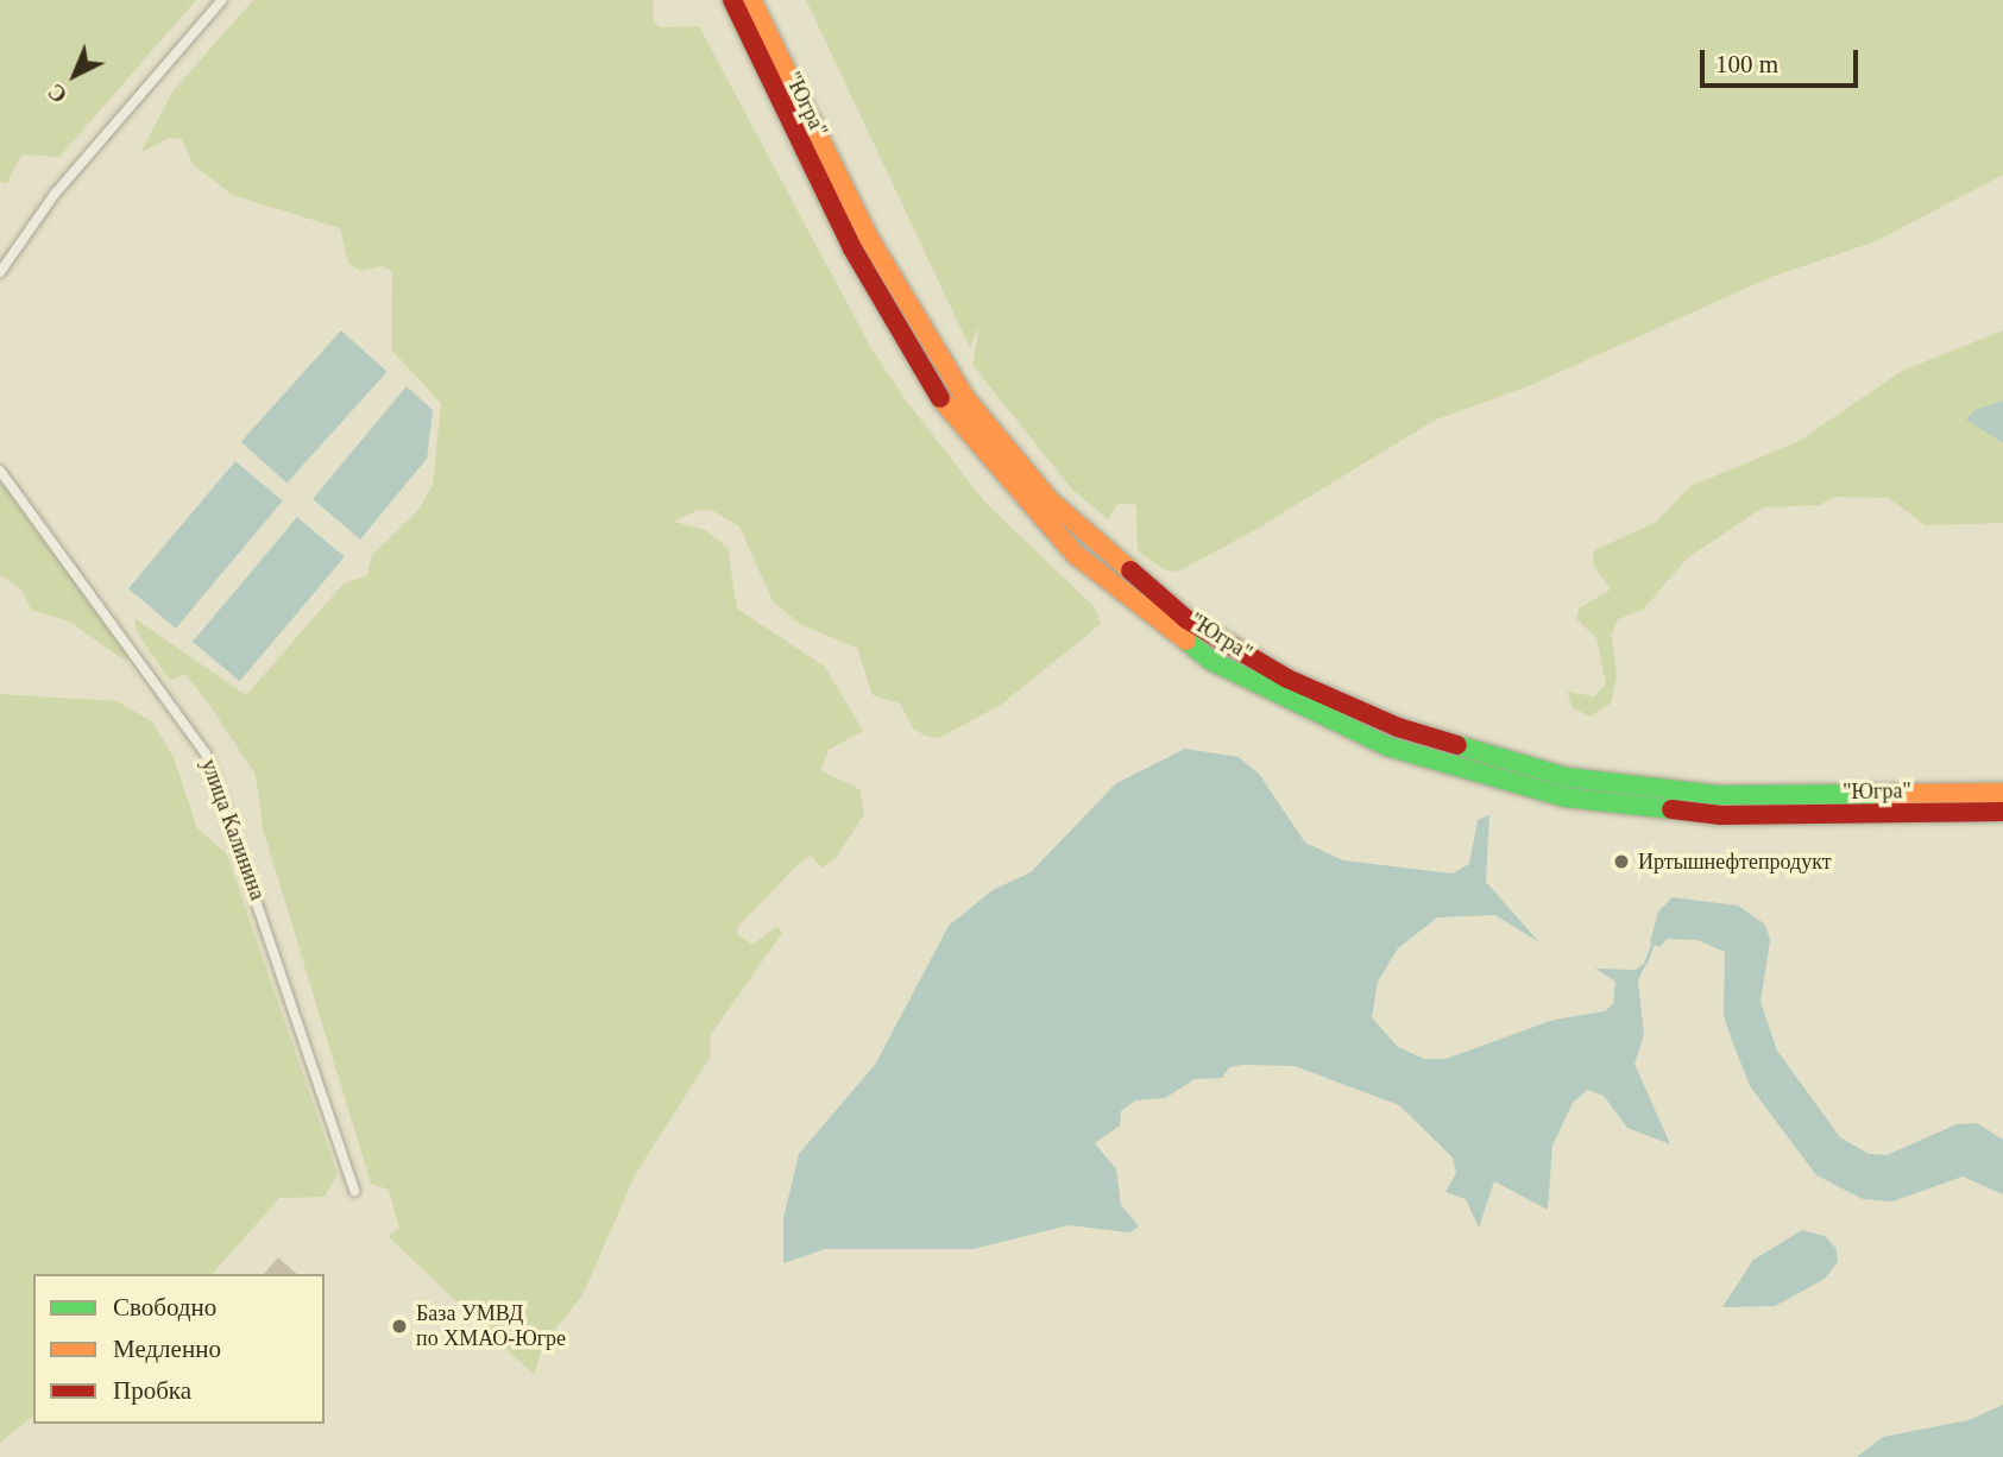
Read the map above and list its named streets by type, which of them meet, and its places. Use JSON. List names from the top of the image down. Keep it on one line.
{"streets":{"highway":["\"Югра\""],"street":["улица Калинина"]},"places":["Иртышнефтепродукт","База УМВД по ХМАО-Югре"],"legend":["Свободно","Медленно","Пробка"],"scale_bar":"100 m","north":"bottom left"}
